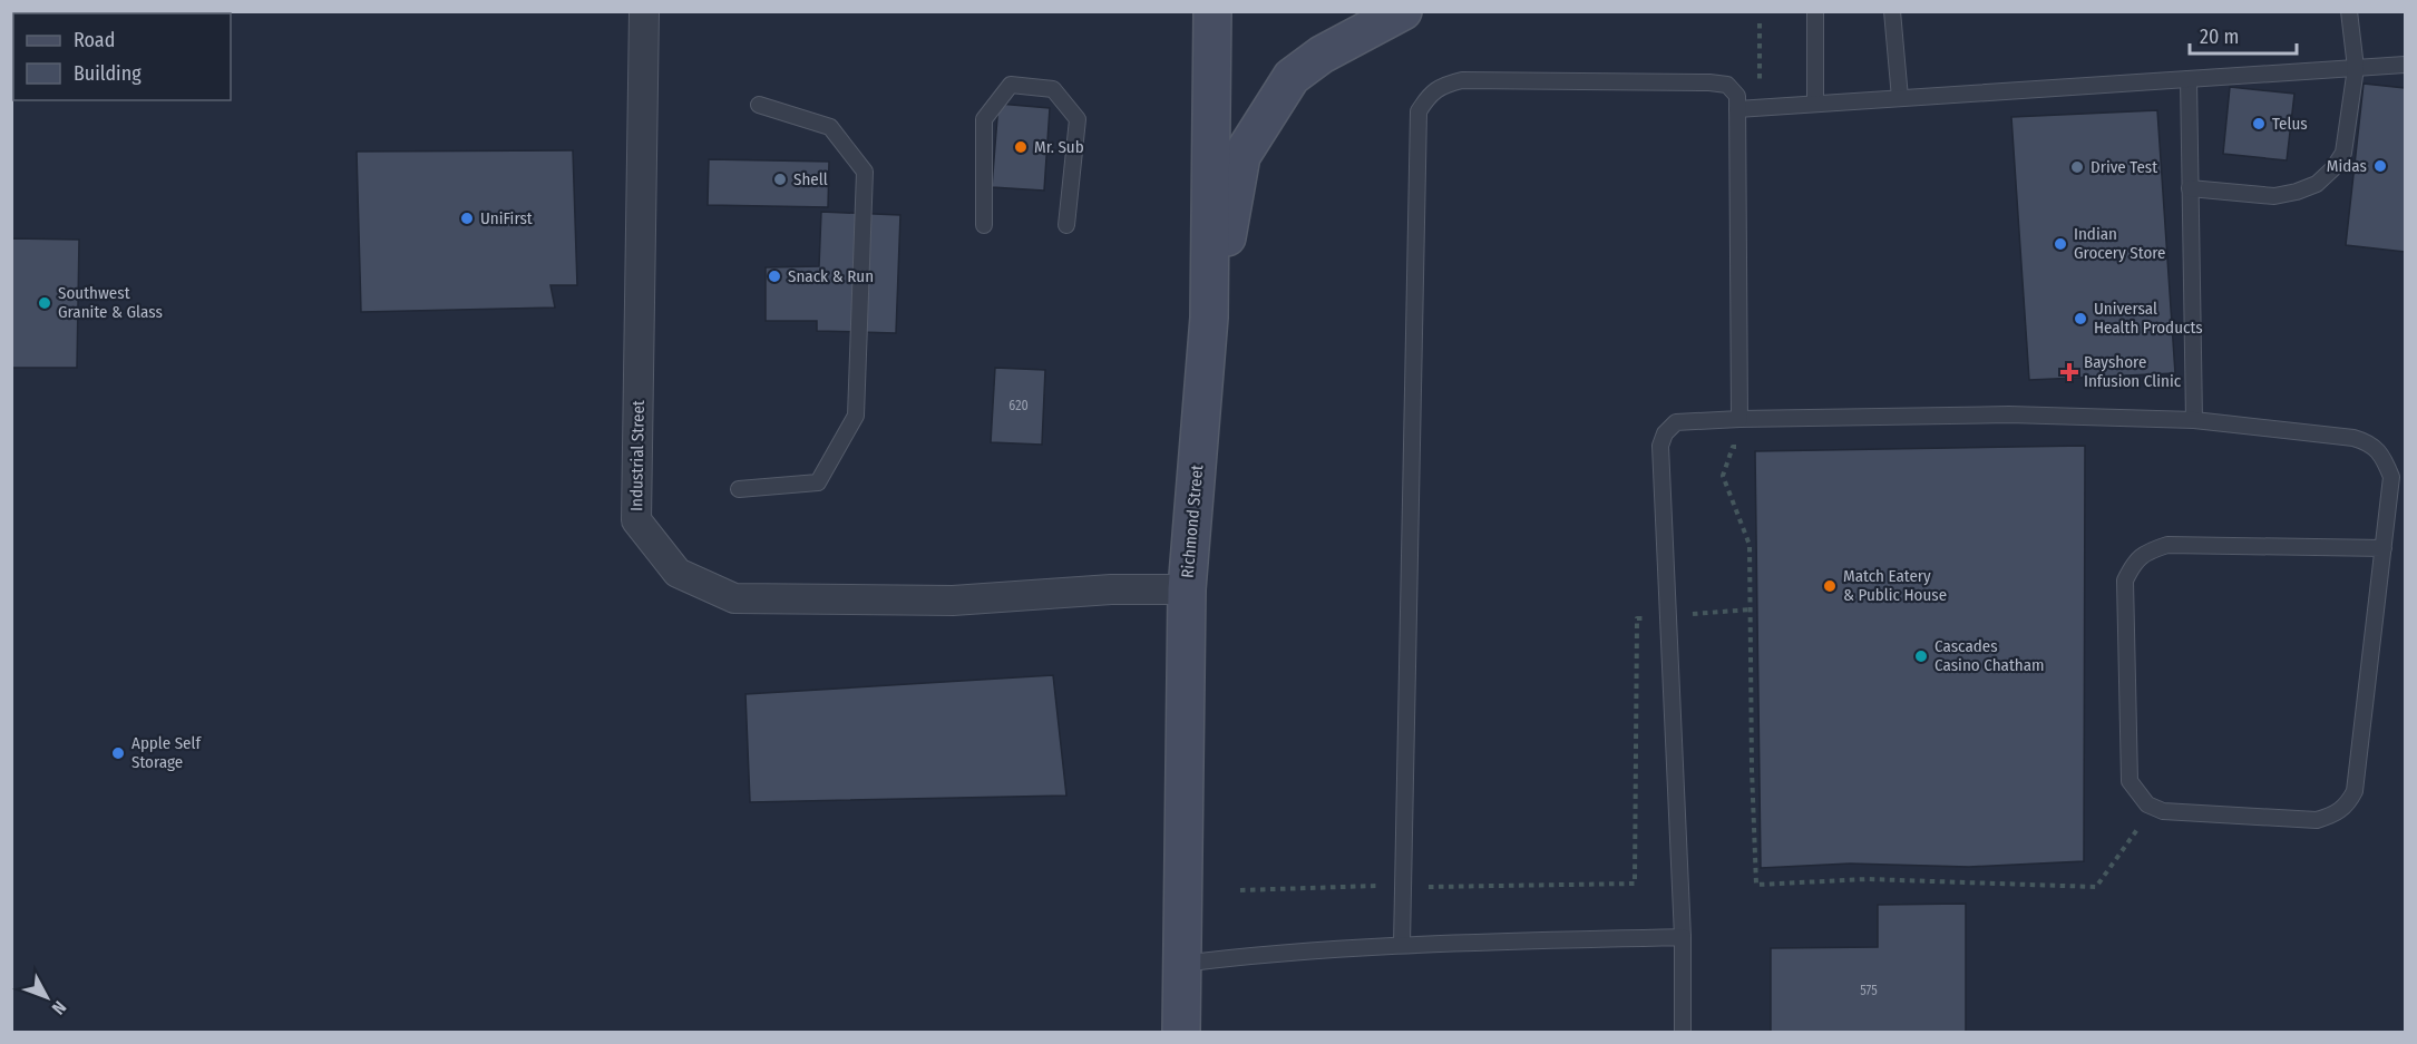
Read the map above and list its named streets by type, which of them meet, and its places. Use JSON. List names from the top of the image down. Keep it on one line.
{"streets":{"main road":["Richmond Street"],"street":["Industrial Street"]},"crossings":[["Industrial Street","Richmond Street"]],"places":{"other":["Telus","Mr. Sub","Midas","Drive Test","Shell","UniFirst","Indian Grocery Store","Snack & Run","Southwest Granite & Glass","Universal Health Products","Match Eatery & Public House","Cascades Casino Chatham","Apple Self Storage"],"health":["Bayshore Infusion Clinic"]},"house_numbers":["620","575"],"legend":["Road","Building"],"scale_bar":"20 m","north":"bottom right"}
